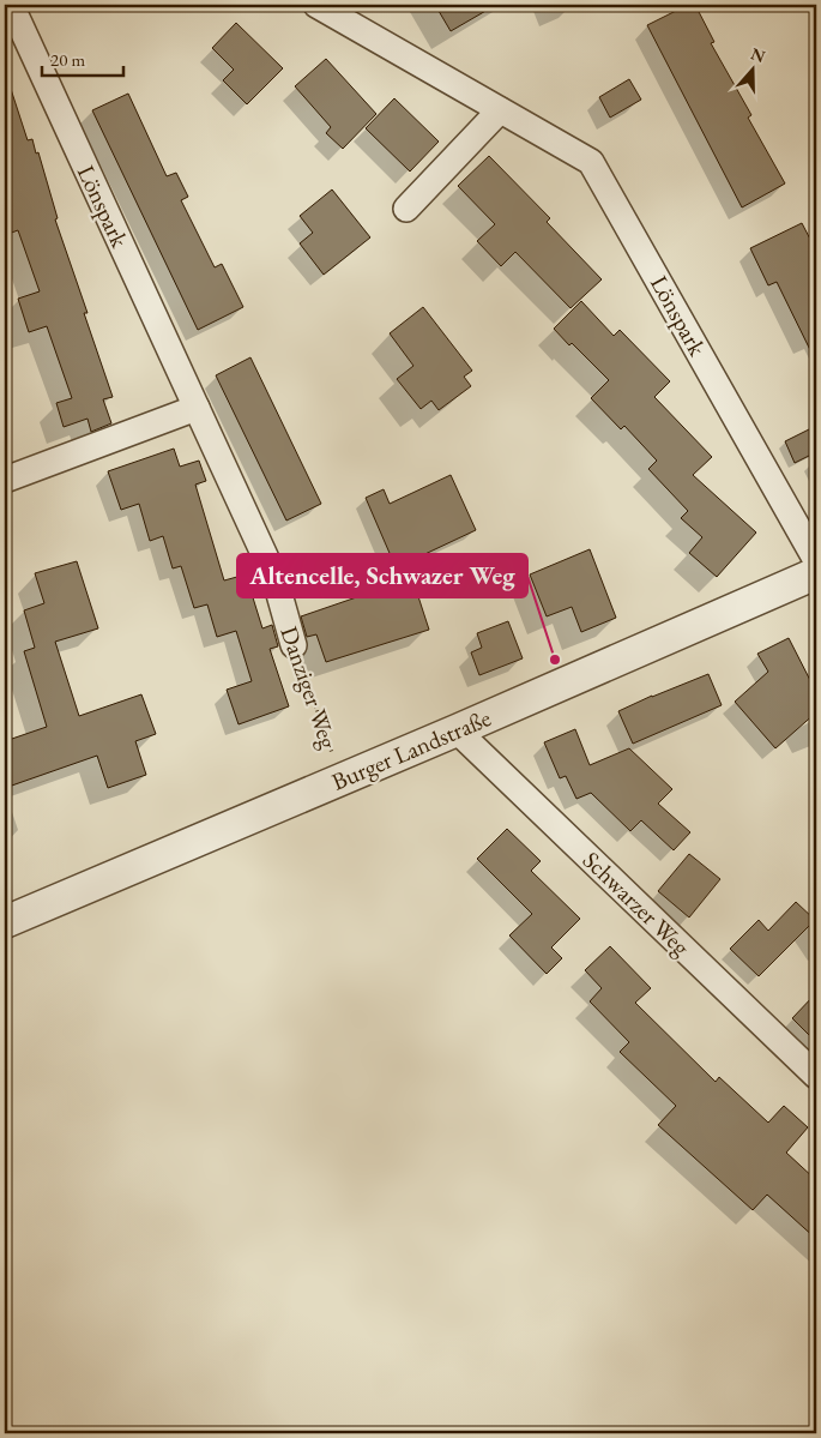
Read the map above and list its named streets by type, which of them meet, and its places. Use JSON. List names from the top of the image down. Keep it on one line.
{"streets":{"street":["Lönspark","Danziger Weg","Burger Landstraße","Schwarzer Weg"]},"crossings":[["Lönspark","Danziger Weg"],["Burger Landstraße","Schwarzer Weg"]],"places":["Altencelle, Schwazer Weg"],"scale_bar":"20 m","north":"top"}
